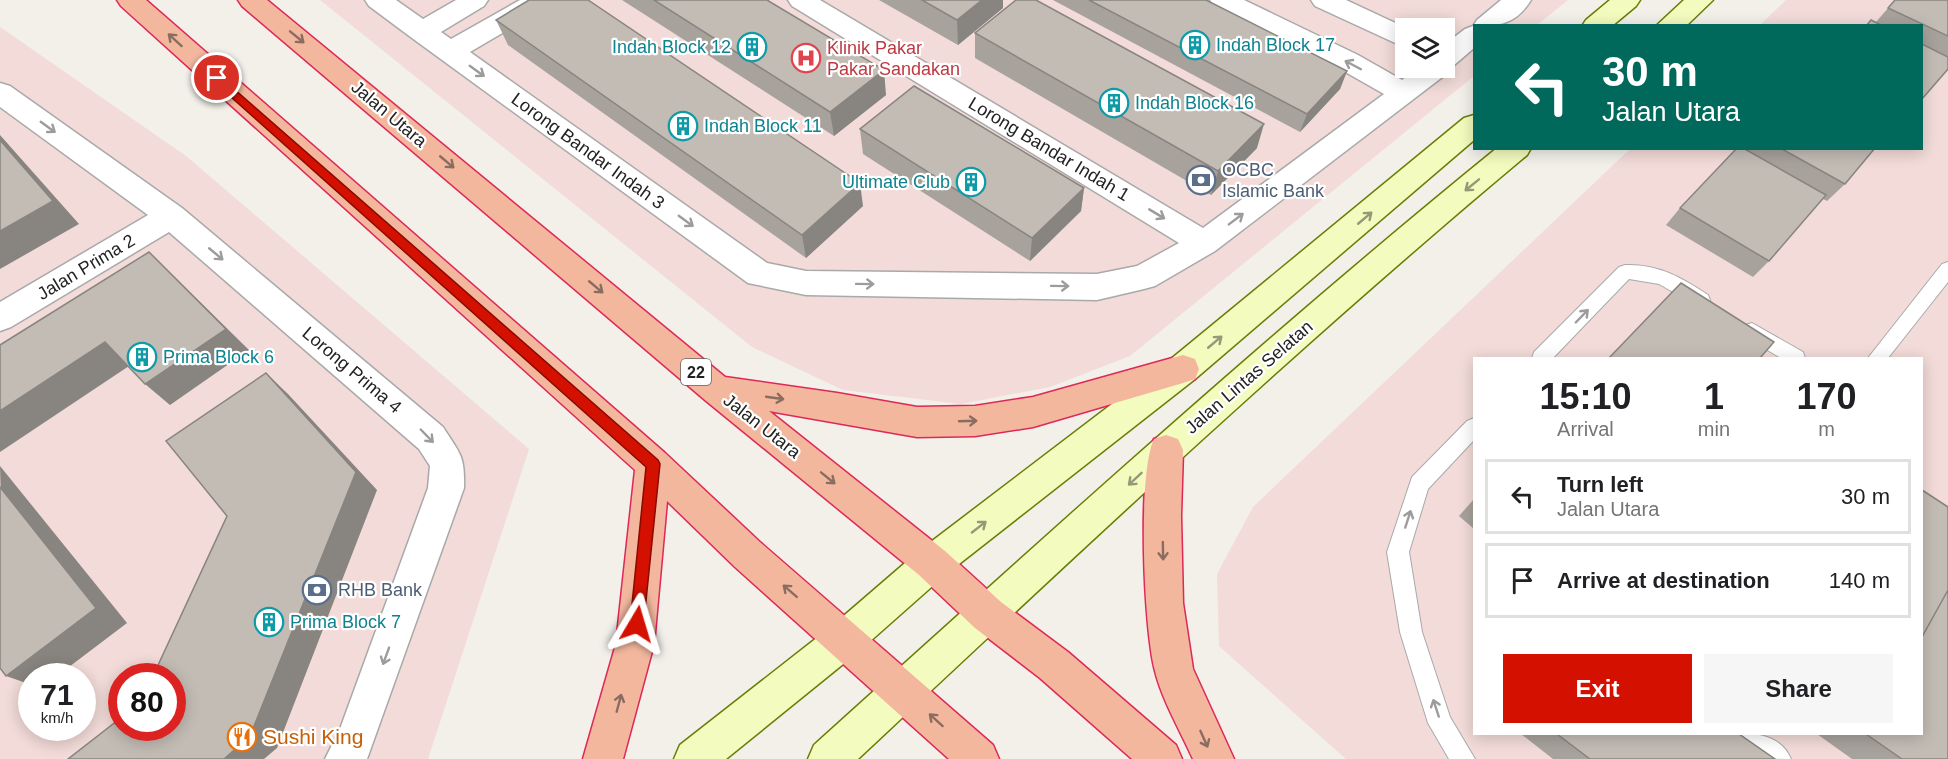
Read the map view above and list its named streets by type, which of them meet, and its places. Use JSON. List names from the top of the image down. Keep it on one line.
{"streets":{"highway":["Jalan Utara","22"],"main road":["Jalan Lintas Selatan"],"street":["Lorong Bandar Indah 1","Lorong Bandar Indah 3","Jalan Prima 2","Lorong Prima 4"]},"crossings":[["Jalan Utara","Jalan Lintas Selatan"],["Lorong Bandar Indah 1","Lorong Bandar Indah 3"],["Jalan Prima 2","Lorong Prima 4"]],"one_way":["Lorong Bandar Indah 1","Lorong Bandar Indah 3","Lorong Prima 4"],"places":{"building":["Indah Block 17","Indah Block 12","Indah Block 16","Indah Block 11","Ultimate Club","Prima Block 6","Prima Block 7"],"hospital":["Klinik Pakar Pakar Sandakan"],"bank":["OCBC Islamic Bank","RHB Bank"],"restaurant":["Sushi King"]},"page":{"turn":["30 m","Jalan Utara"],"eta":["15:10","Arrival","1","min","170","m"],"list":[{"name":"Turn left","note":"Jalan Utara","value":"30 m"},{"name":"Arrive at destination","value":"140 m"}],"buttons":["Exit","Share"],"speed":"71 km/h","limit":"80"}}
